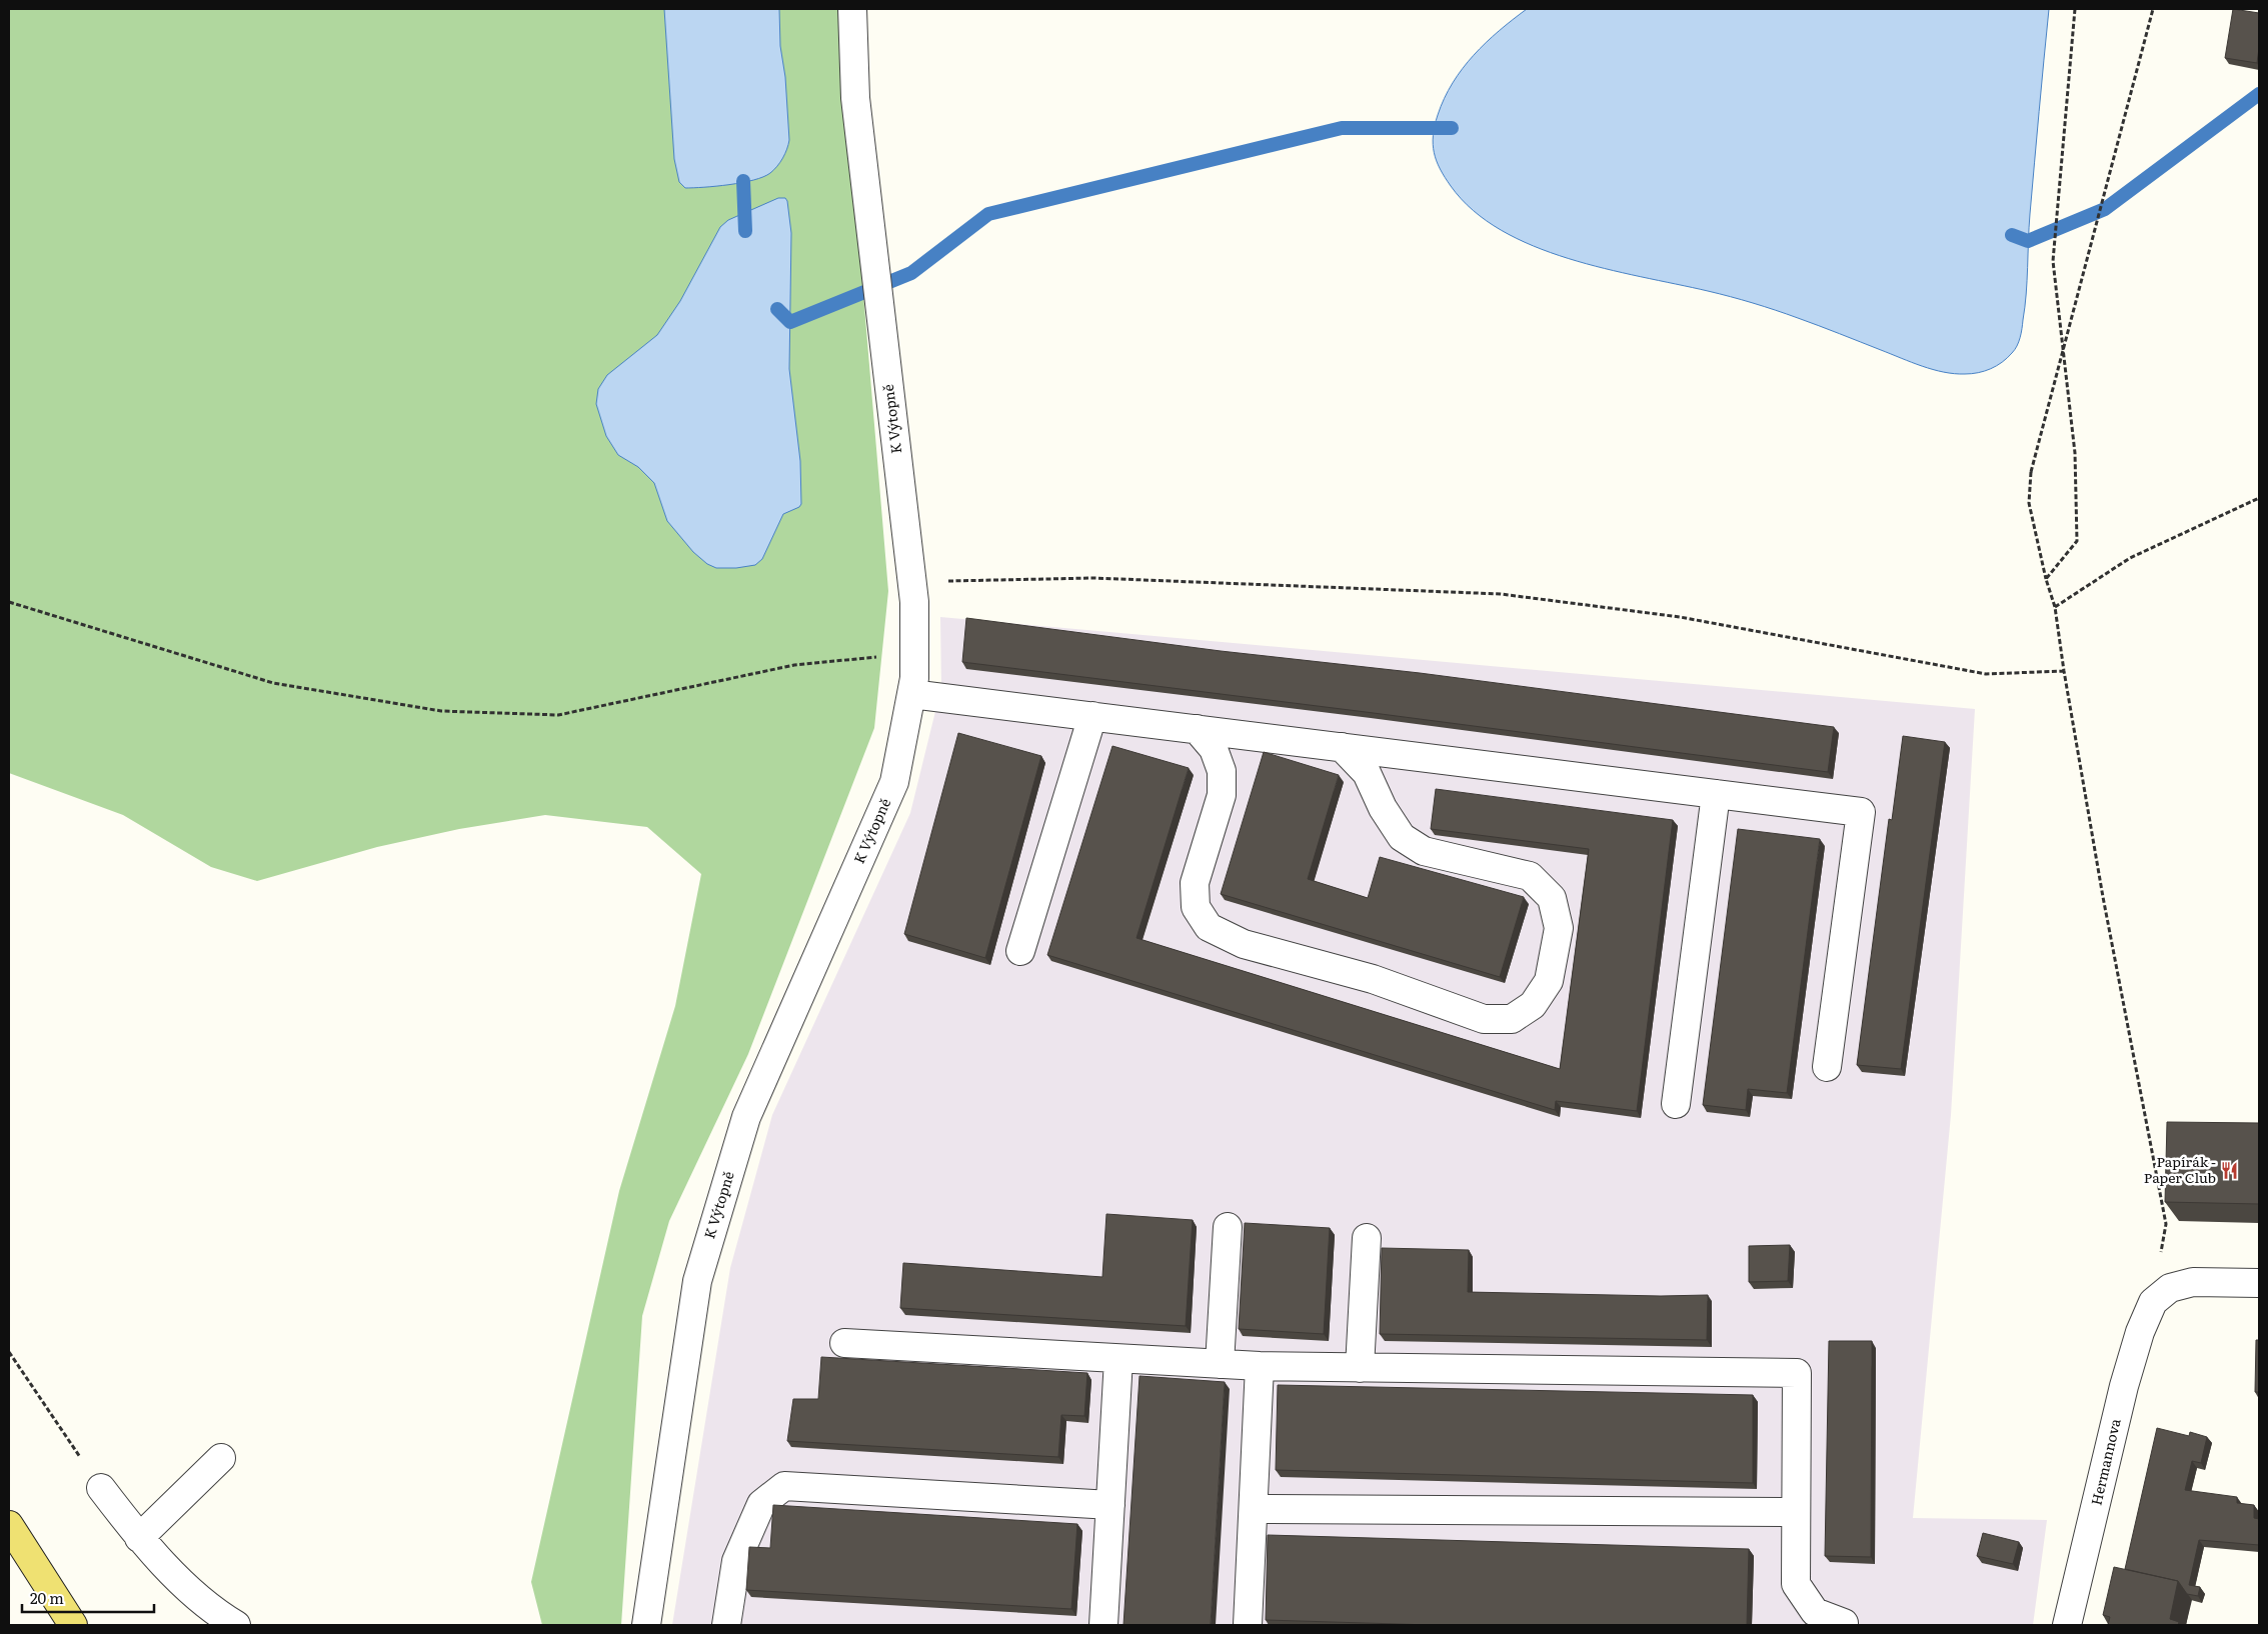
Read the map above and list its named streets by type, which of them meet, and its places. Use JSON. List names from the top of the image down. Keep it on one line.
{"streets":{"street":["K Výtopně","Hermannova"]},"places":{"restaurant":["Papírák - Paper Club"]},"scale_bar":"20 m"}
